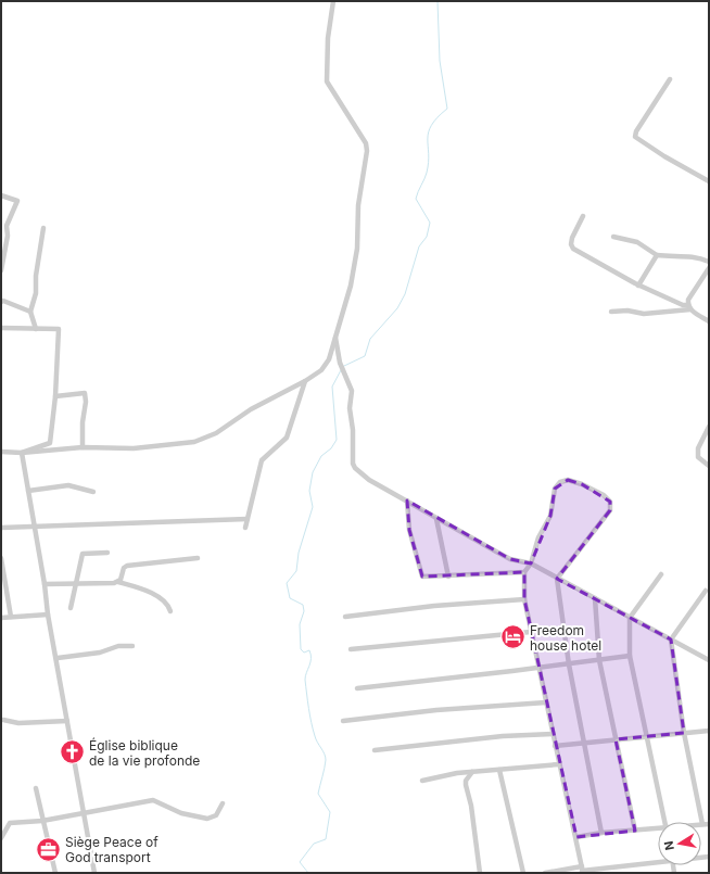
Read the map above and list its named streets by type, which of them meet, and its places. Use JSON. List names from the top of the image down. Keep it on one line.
{"places":{"hotel":["Freedom house hotel"],"church":["Église biblique de la vie profonde"],"office":["Siège Peace of God transport"]},"north":"left"}
